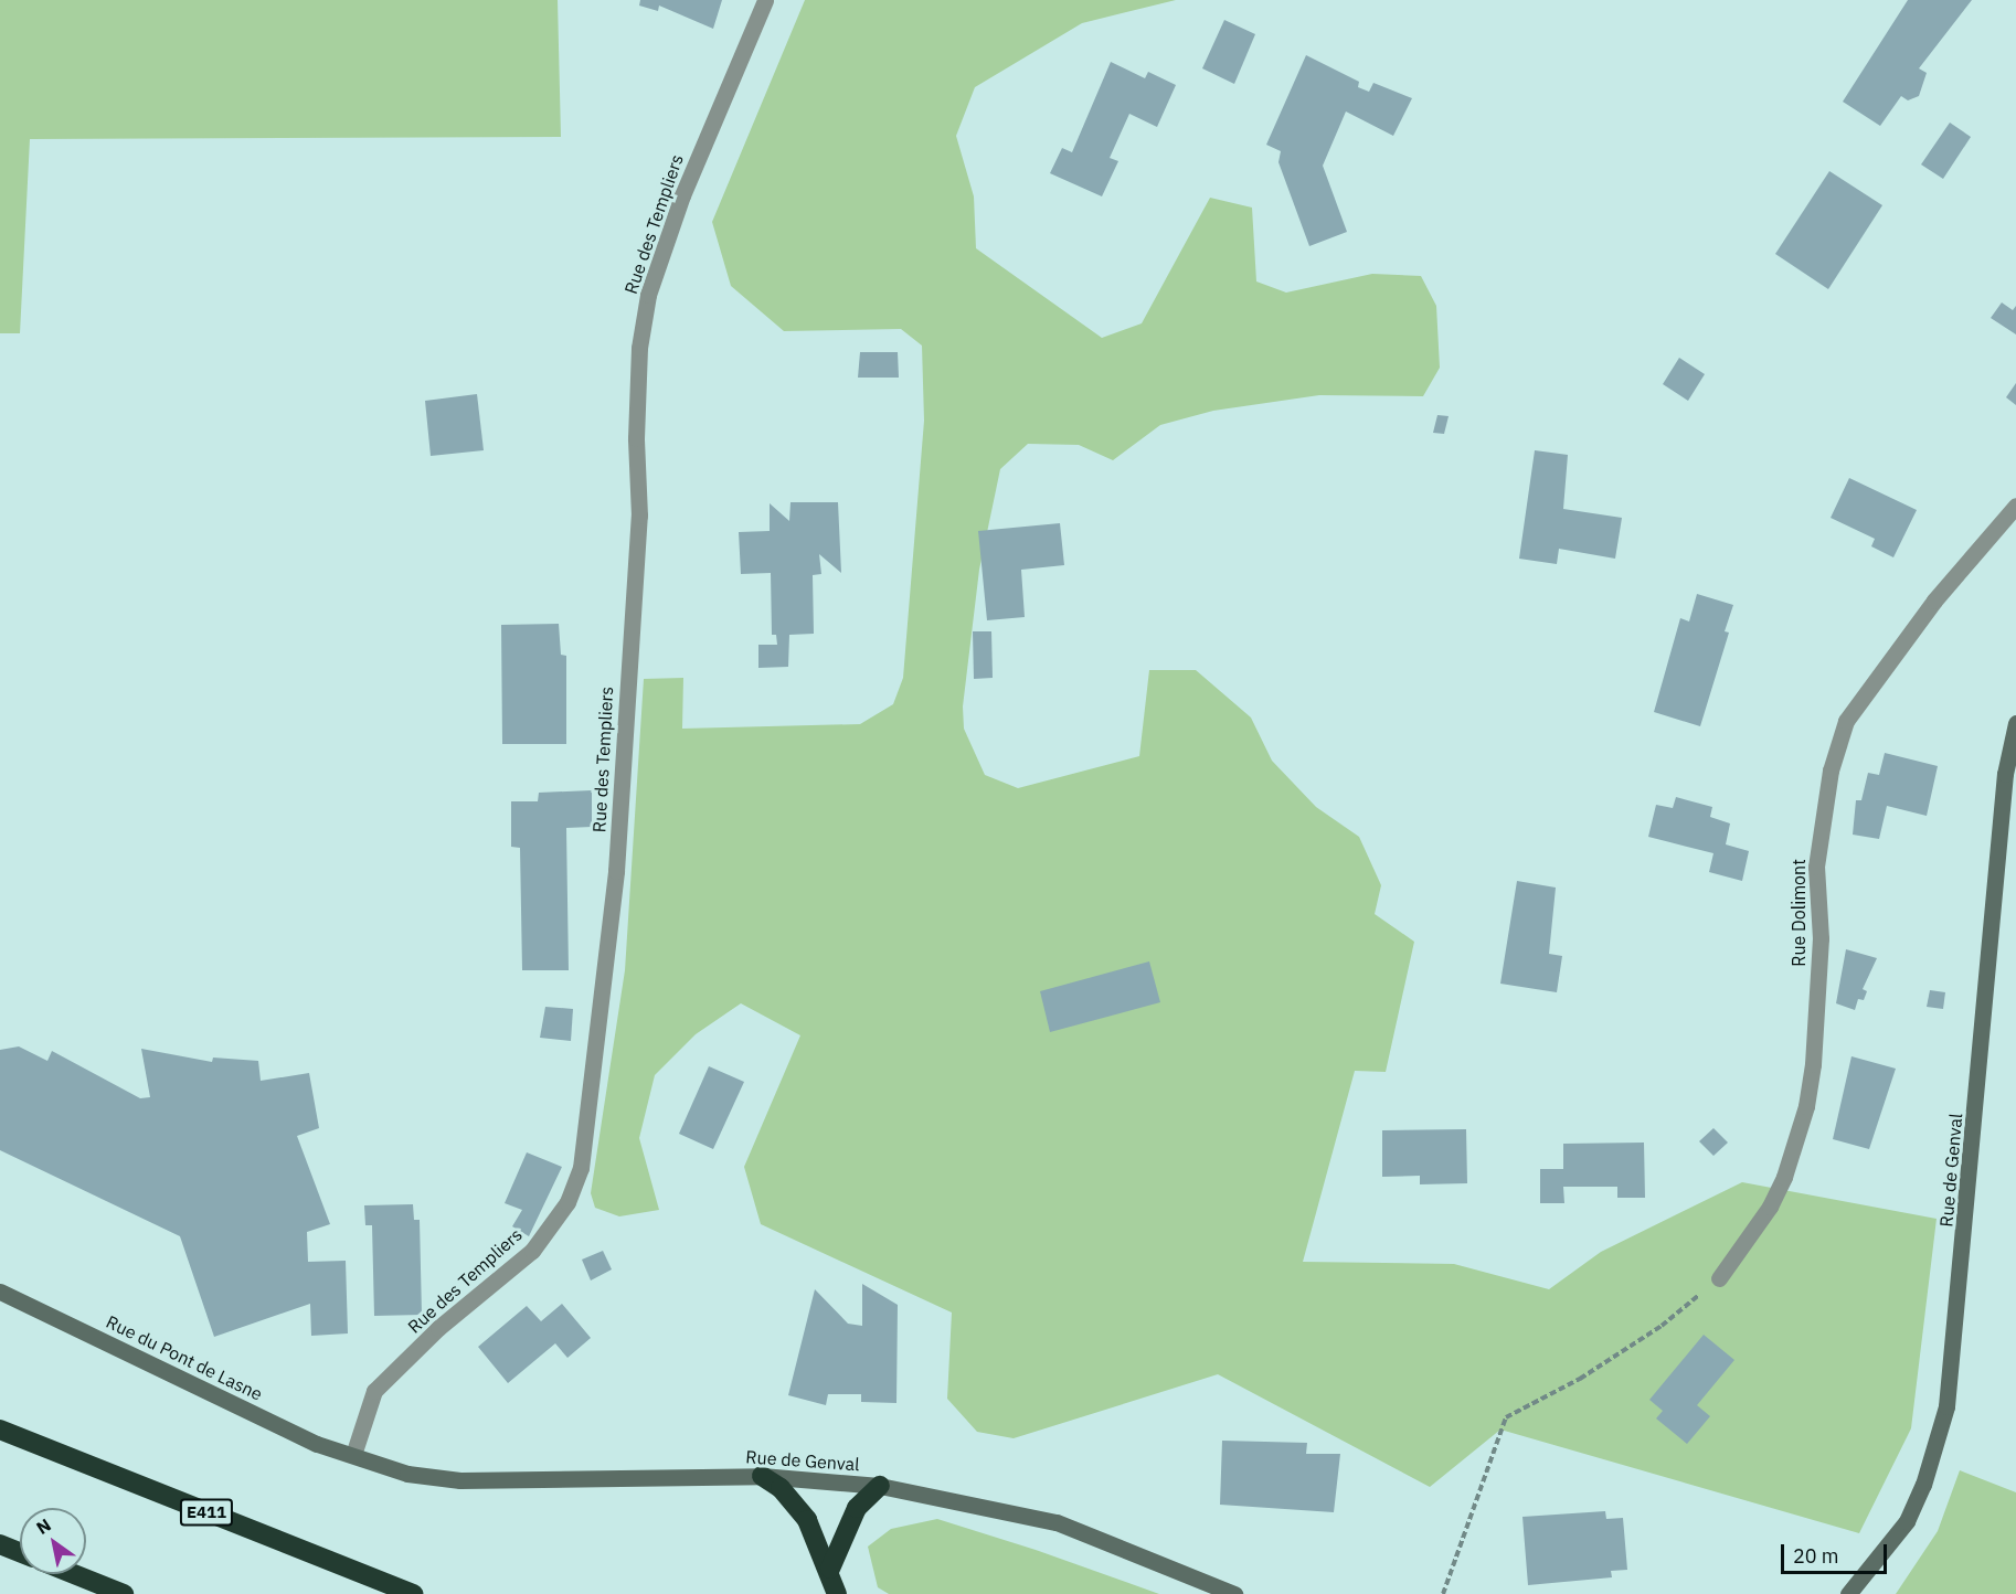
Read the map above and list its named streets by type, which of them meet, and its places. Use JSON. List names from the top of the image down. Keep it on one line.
{"streets":{"highway":["E411"],"street":["Rue des Templiers","Rue Dolimont","Rue de Genval","Rue du Pont de Lasne"]},"crossings":[["Rue des Templiers","Rue de Genval"],["Rue des Templiers","Rue du Pont de Lasne"],["Rue de Genval","Rue du Pont de Lasne"]],"scale_bar":"20 m","north":"top left"}
